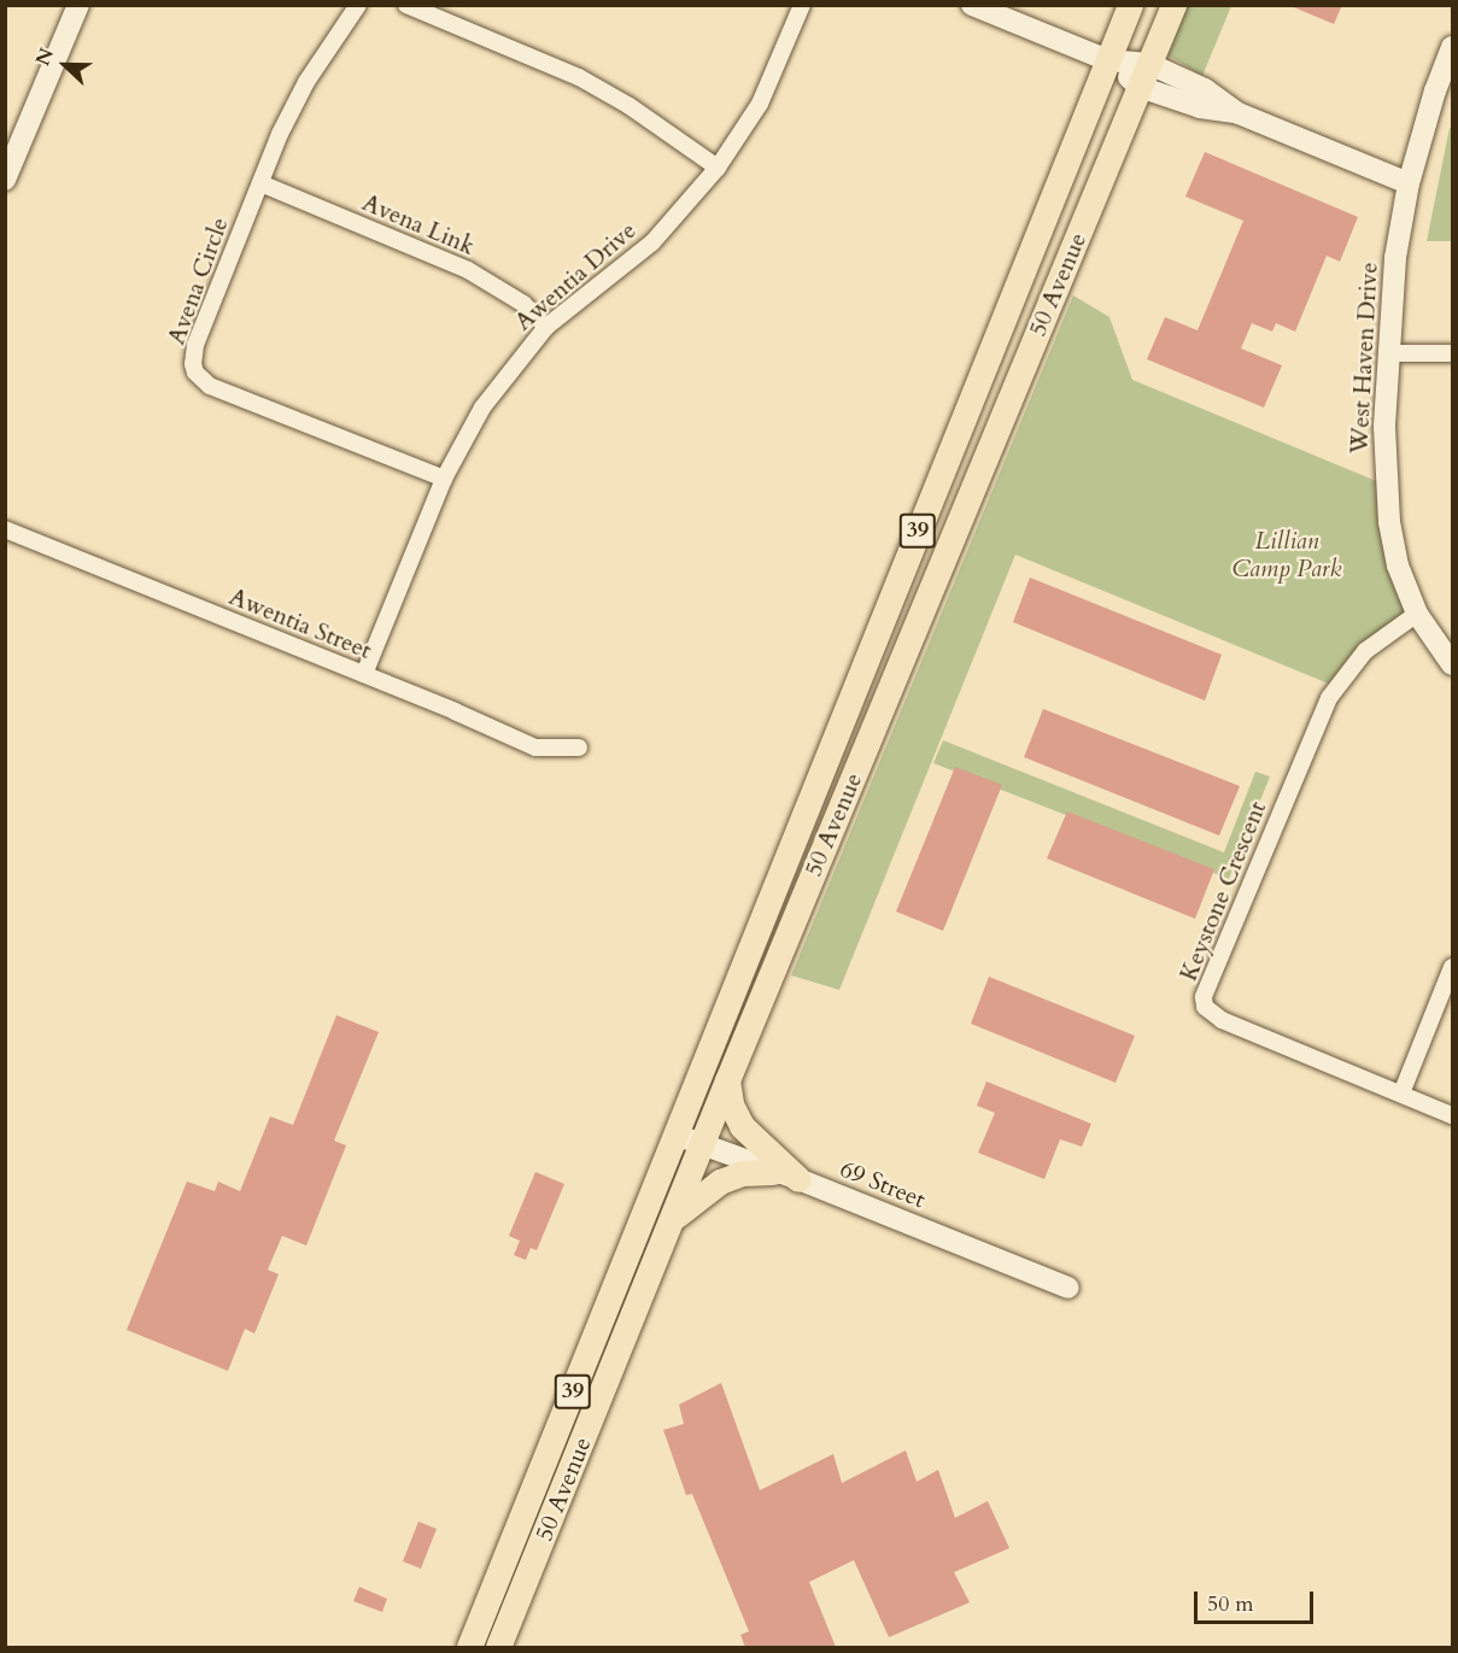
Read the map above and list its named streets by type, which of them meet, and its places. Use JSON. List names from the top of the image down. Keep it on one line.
{"streets":{"main road":["50 Avenue","39"],"street":["Avena Link","Awentia Drive","Avena Circle","West Haven Drive","Awentia Street","Keystone Crescent","69 Street"]},"crossings":[["Avena Link","Awentia Drive"],["Avena Link","Avena Circle"],["Awentia Drive","Avena Circle"],["Awentia Drive","Awentia Street"],["50 Avenue","69 Street"],["West Haven Drive","Keystone Crescent"]],"parks":["Lillian Camp Park"],"scale_bar":"50 m","north":"left"}
